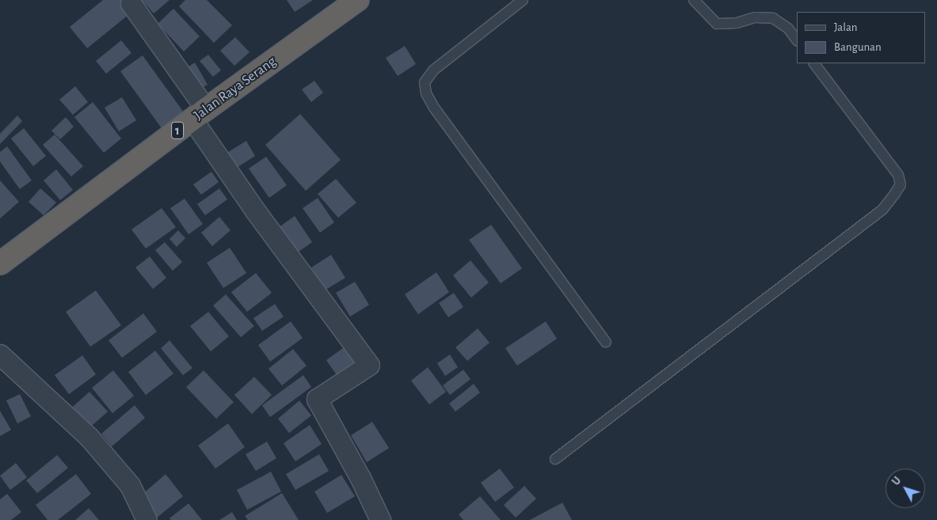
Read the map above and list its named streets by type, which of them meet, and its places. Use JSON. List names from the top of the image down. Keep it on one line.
{"streets":{"highway":["Jalan Raya Serang","1"]},"legend":["Jalan","Bangunan"],"north":"top left"}
